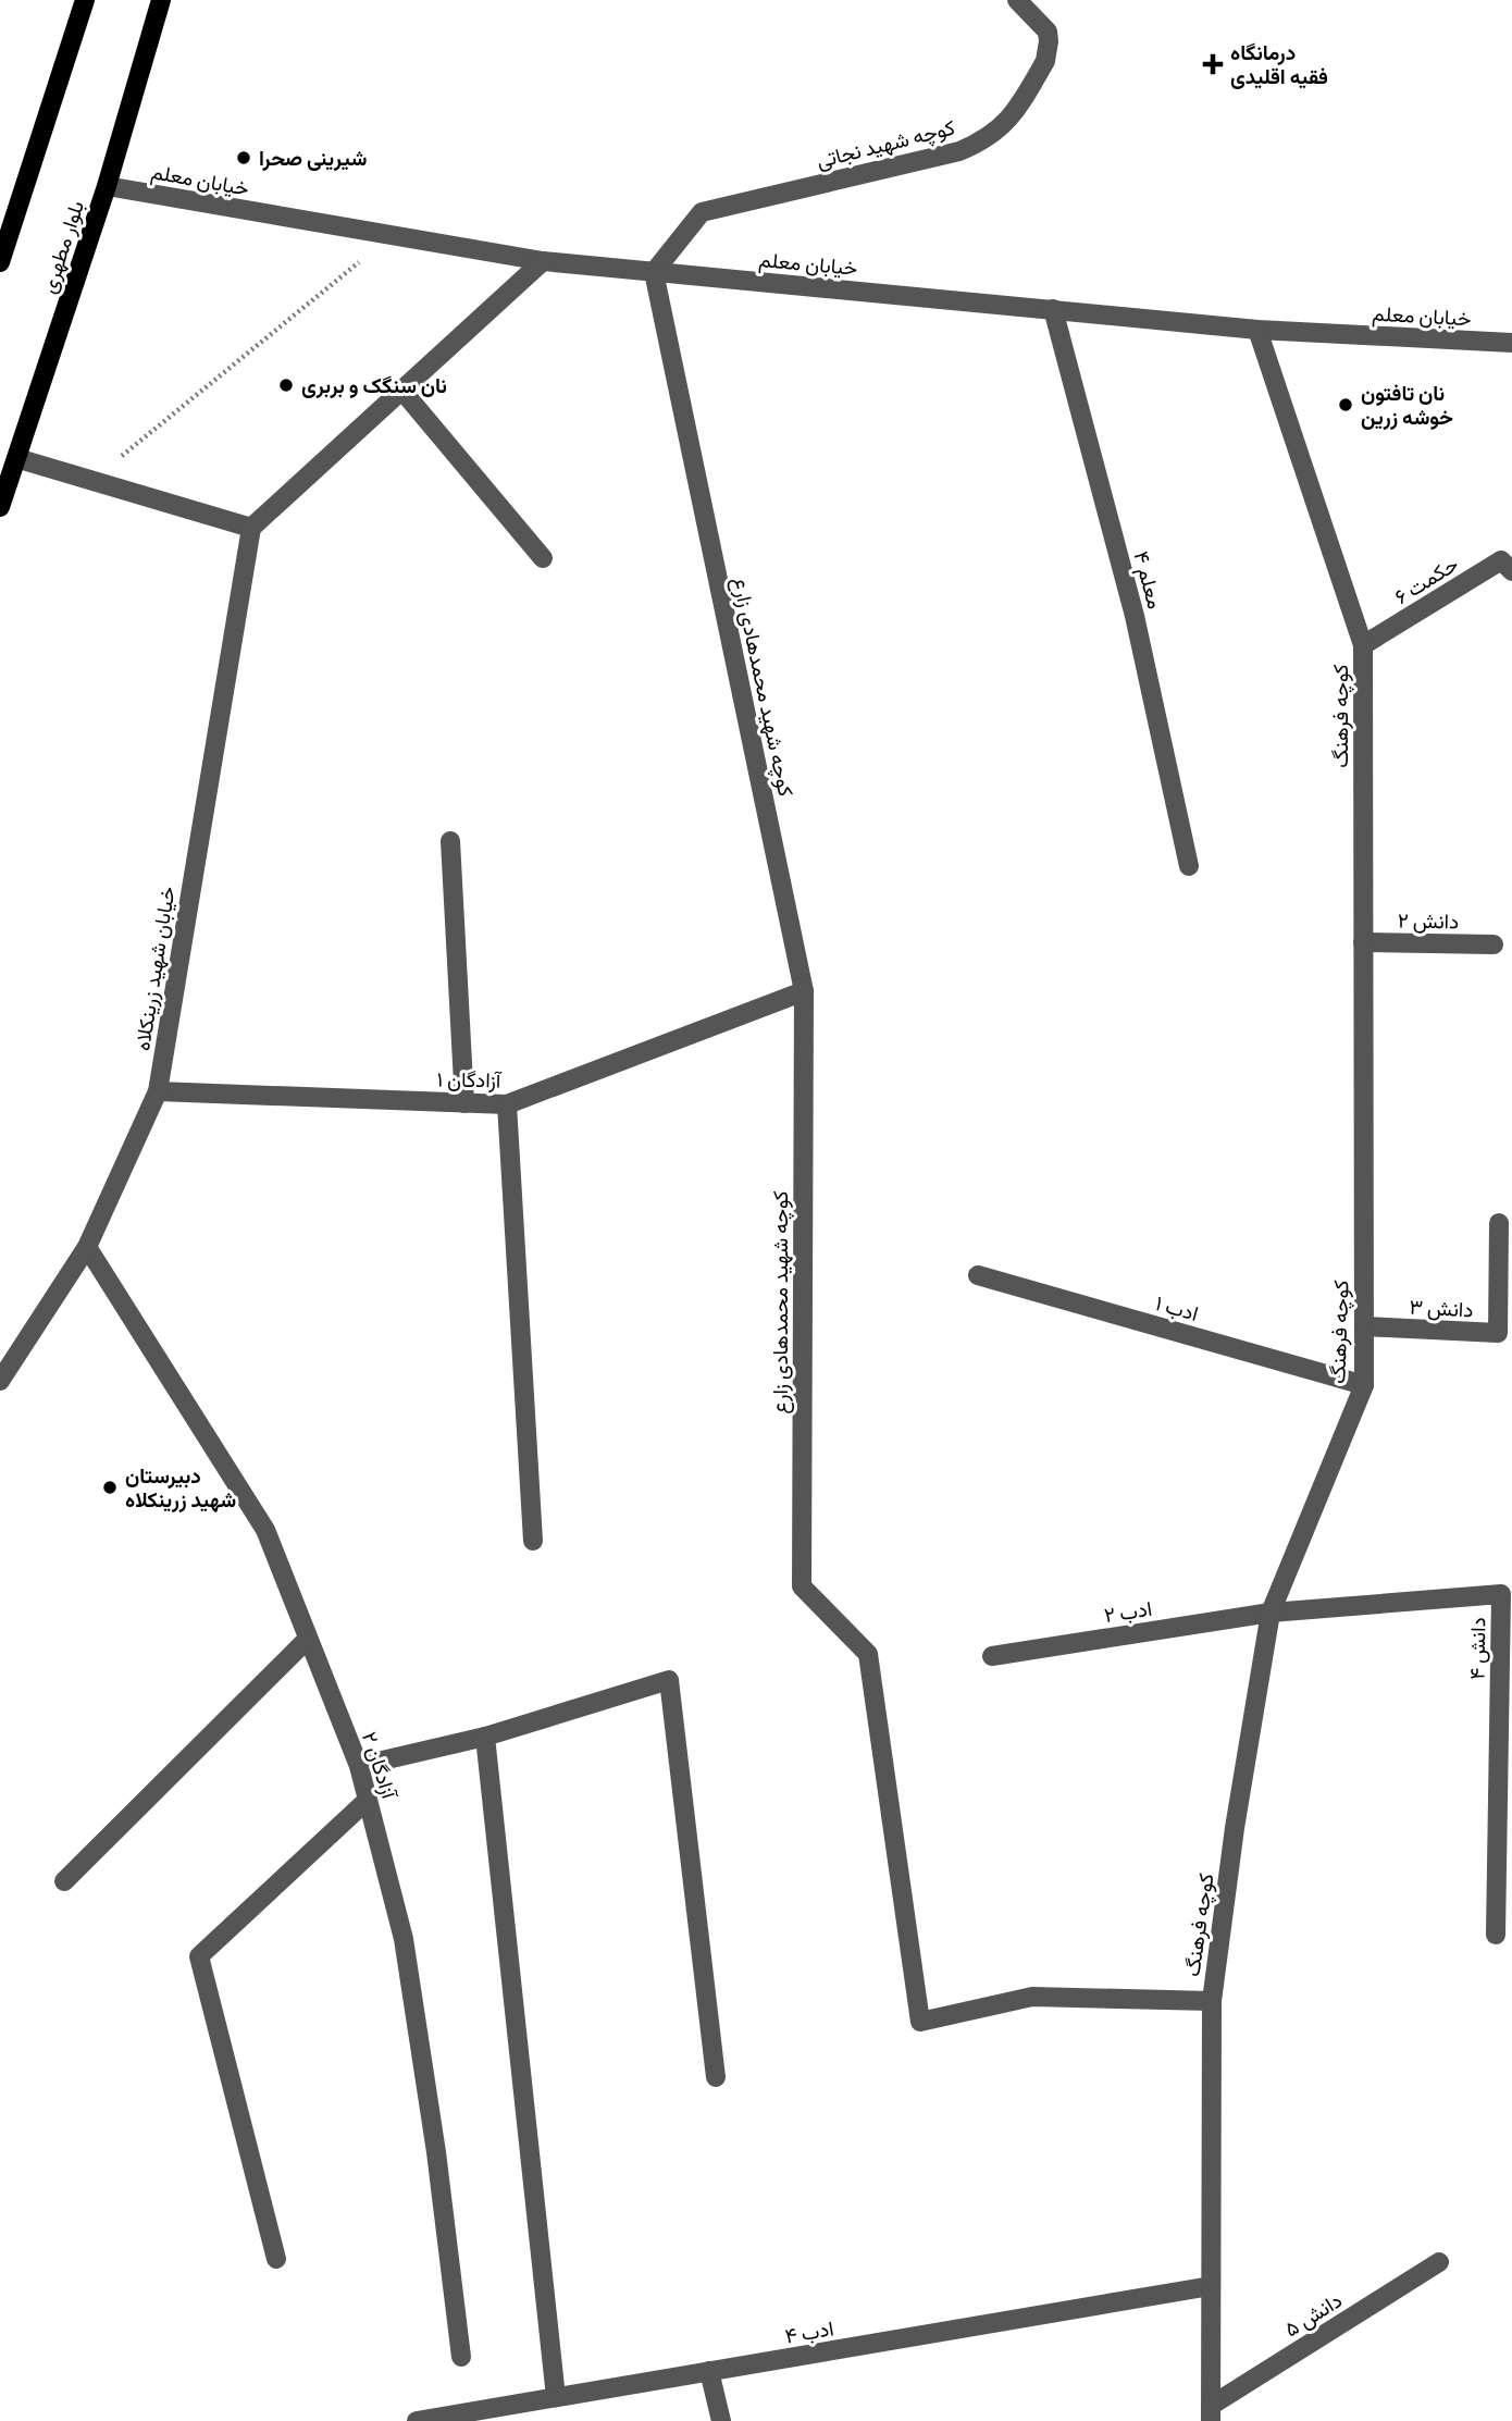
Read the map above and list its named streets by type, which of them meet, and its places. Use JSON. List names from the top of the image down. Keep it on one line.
{"streets":{"main road":["بلوار مطهری"],"street":["کوچه شهید نجاتی","خیابان معلم","معلم ۴","حکمت ۶","کوچه شهید محمدهادی زارع","کوچه فرهنگ","دانش ۲","خیابان شهید زرینکلاه","آزادگان ۱","ادب ۱","دانش ۳","ادب ۲","دانش ۴","آزادگان ۲","دانش ۵","ادب ۴"]},"crossings":[["کوچه شهید نجاتی","خیابان معلم"],["کوچه شهید نجاتی","کوچه شهید محمدهادی زارع"],["خیابان معلم","بلوار مطهری"],["خیابان معلم","معلم ۴"],["خیابان معلم","کوچه شهید محمدهادی زارع"],["خیابان معلم","کوچه فرهنگ"],["حکمت ۶","کوچه فرهنگ"],["کوچه شهید محمدهادی زارع","کوچه فرهنگ"],["کوچه شهید محمدهادی زارع","آزادگان ۱"],["کوچه فرهنگ","دانش ۲"],["کوچه فرهنگ","ادب ۱"],["کوچه فرهنگ","دانش ۳"],["کوچه فرهنگ","ادب ۲"],["کوچه فرهنگ","دانش ۴"],["کوچه فرهنگ","دانش ۵"],["کوچه فرهنگ","ادب ۴"],["خیابان شهید زرینکلاه","آزادگان ۱"],["خیابان شهید زرینکلاه","آزادگان ۲"],["ادب ۲","دانش ۴"]],"places":{"health":["درمانگاه فقیه اقلیدی"],"other":["شیرینی صحرا","نان سنگک و بربری","نان تافتون خوشه زرین","دبیرستان شهید زرینکلاه"]}}
